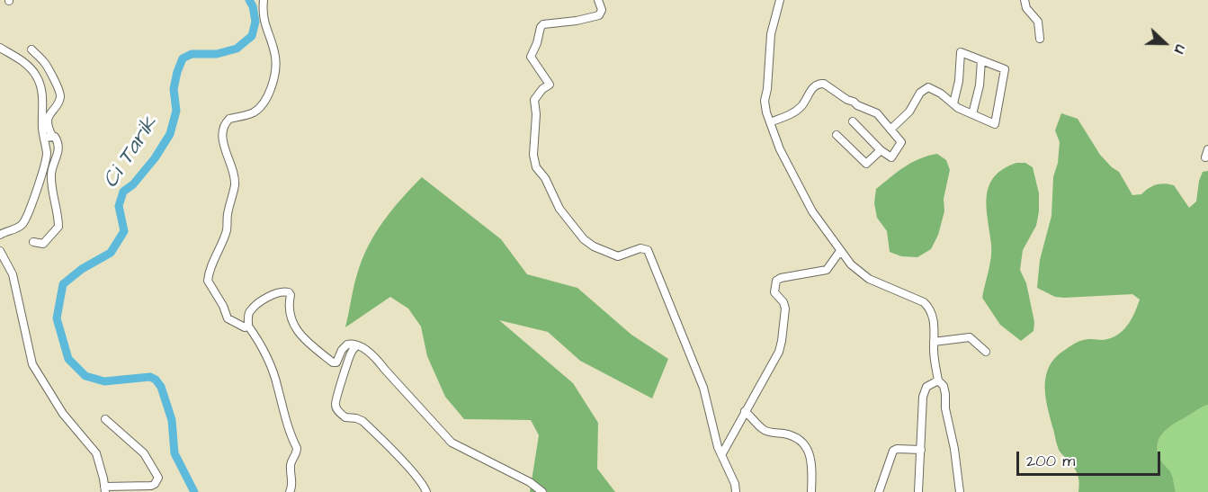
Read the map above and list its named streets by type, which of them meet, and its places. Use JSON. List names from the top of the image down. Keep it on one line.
{"water":["Ci Tarik"],"scale_bar":"200 m","north":"right"}
